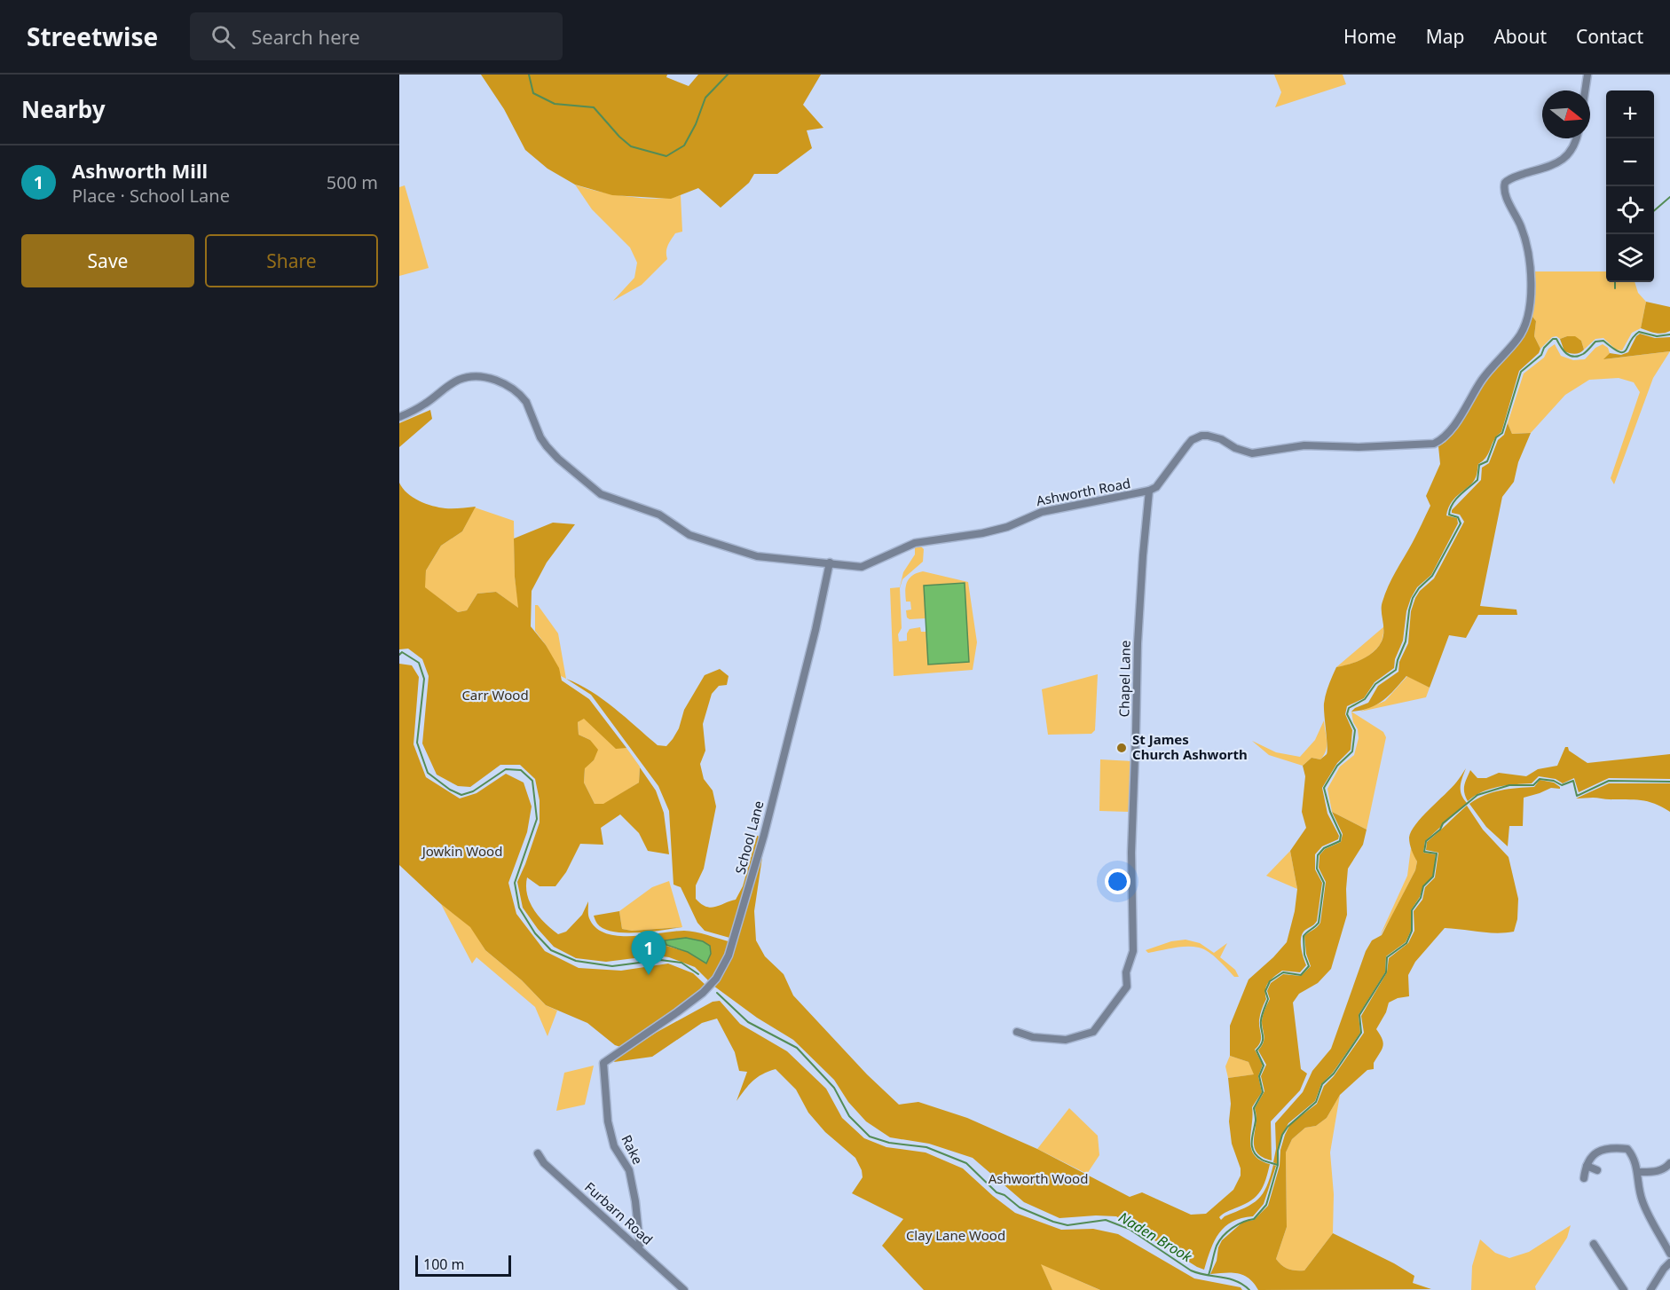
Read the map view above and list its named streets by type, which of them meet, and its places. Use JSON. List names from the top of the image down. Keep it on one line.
{"streets":{"street":["Ashworth Road","Chapel Lane","School Lane","Rake","Furbarn Road"]},"crossings":[["Ashworth Road","Chapel Lane"],["Ashworth Road","School Lane"],["School Lane","Rake"],["Rake","Furbarn Road"]],"water":["Naden Brook"],"parks":["Carr Wood","Jowkin Wood","Ashworth Wood","Clay Lane Wood"],"places":["St James Church Ashworth"],"scale_bar":"100 m","north":"right","page":{"header":"Streetwise","search":"Search here","nav":["Home","Map","About","Contact"],"heading":"Nearby","map_buttons":["+","−"],"list":[{"mark":"1","name":"Ashworth Mill","note":"Place · School Lane","value":"500 m"}],"buttons":["Save","Share"],"pins":"1","scale":"100 m"}}
